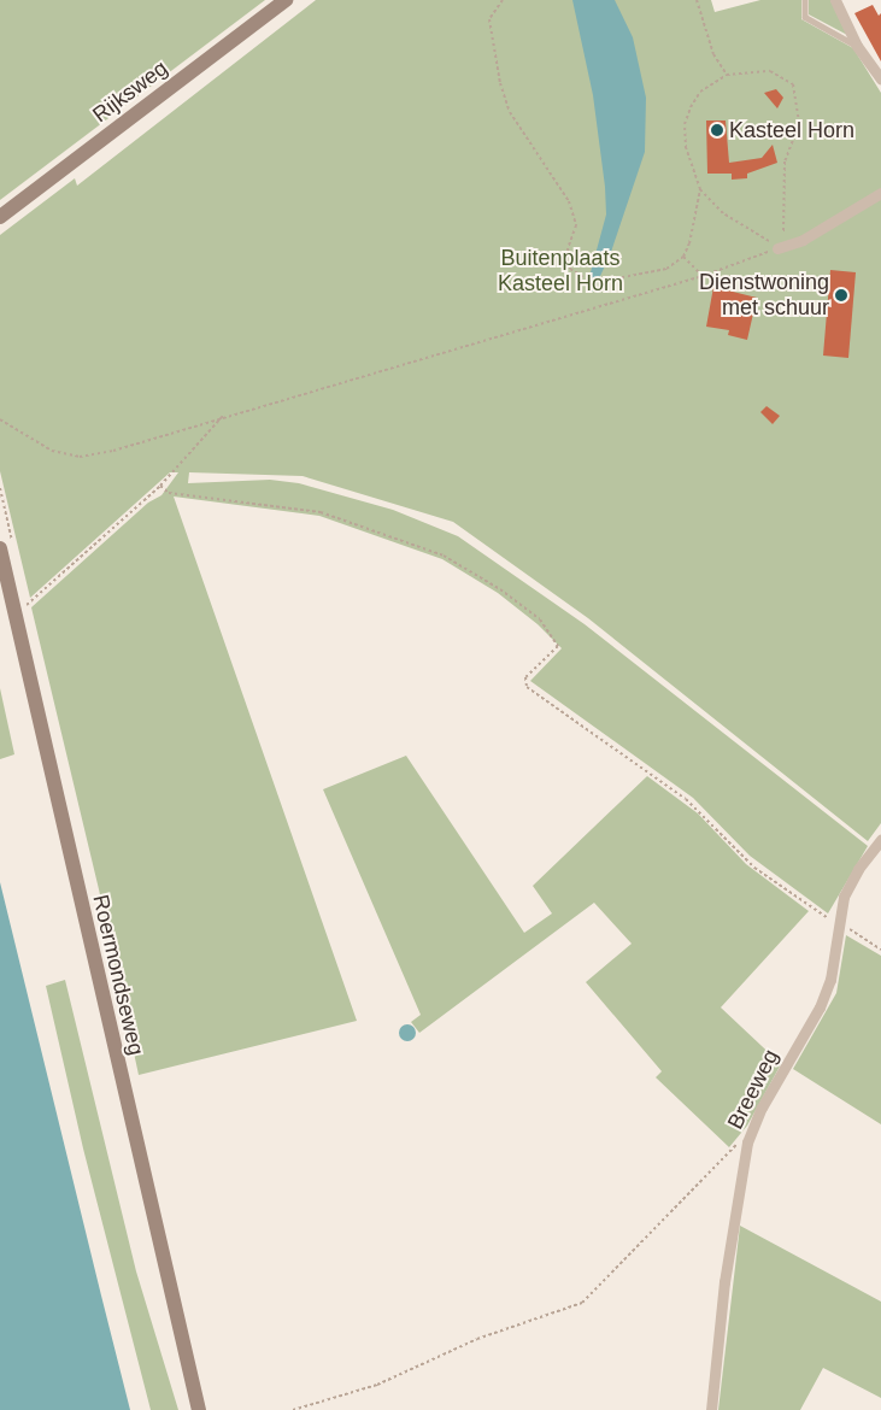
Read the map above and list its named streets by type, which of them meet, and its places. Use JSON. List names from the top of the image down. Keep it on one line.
{"streets":{"main road":["Rijksweg","Roermondseweg"],"street":["Breeweg"]},"parks":["Buitenplaats Kasteel Horn"],"places":["Kasteel Horn","Dienstwoning met schuur"]}
